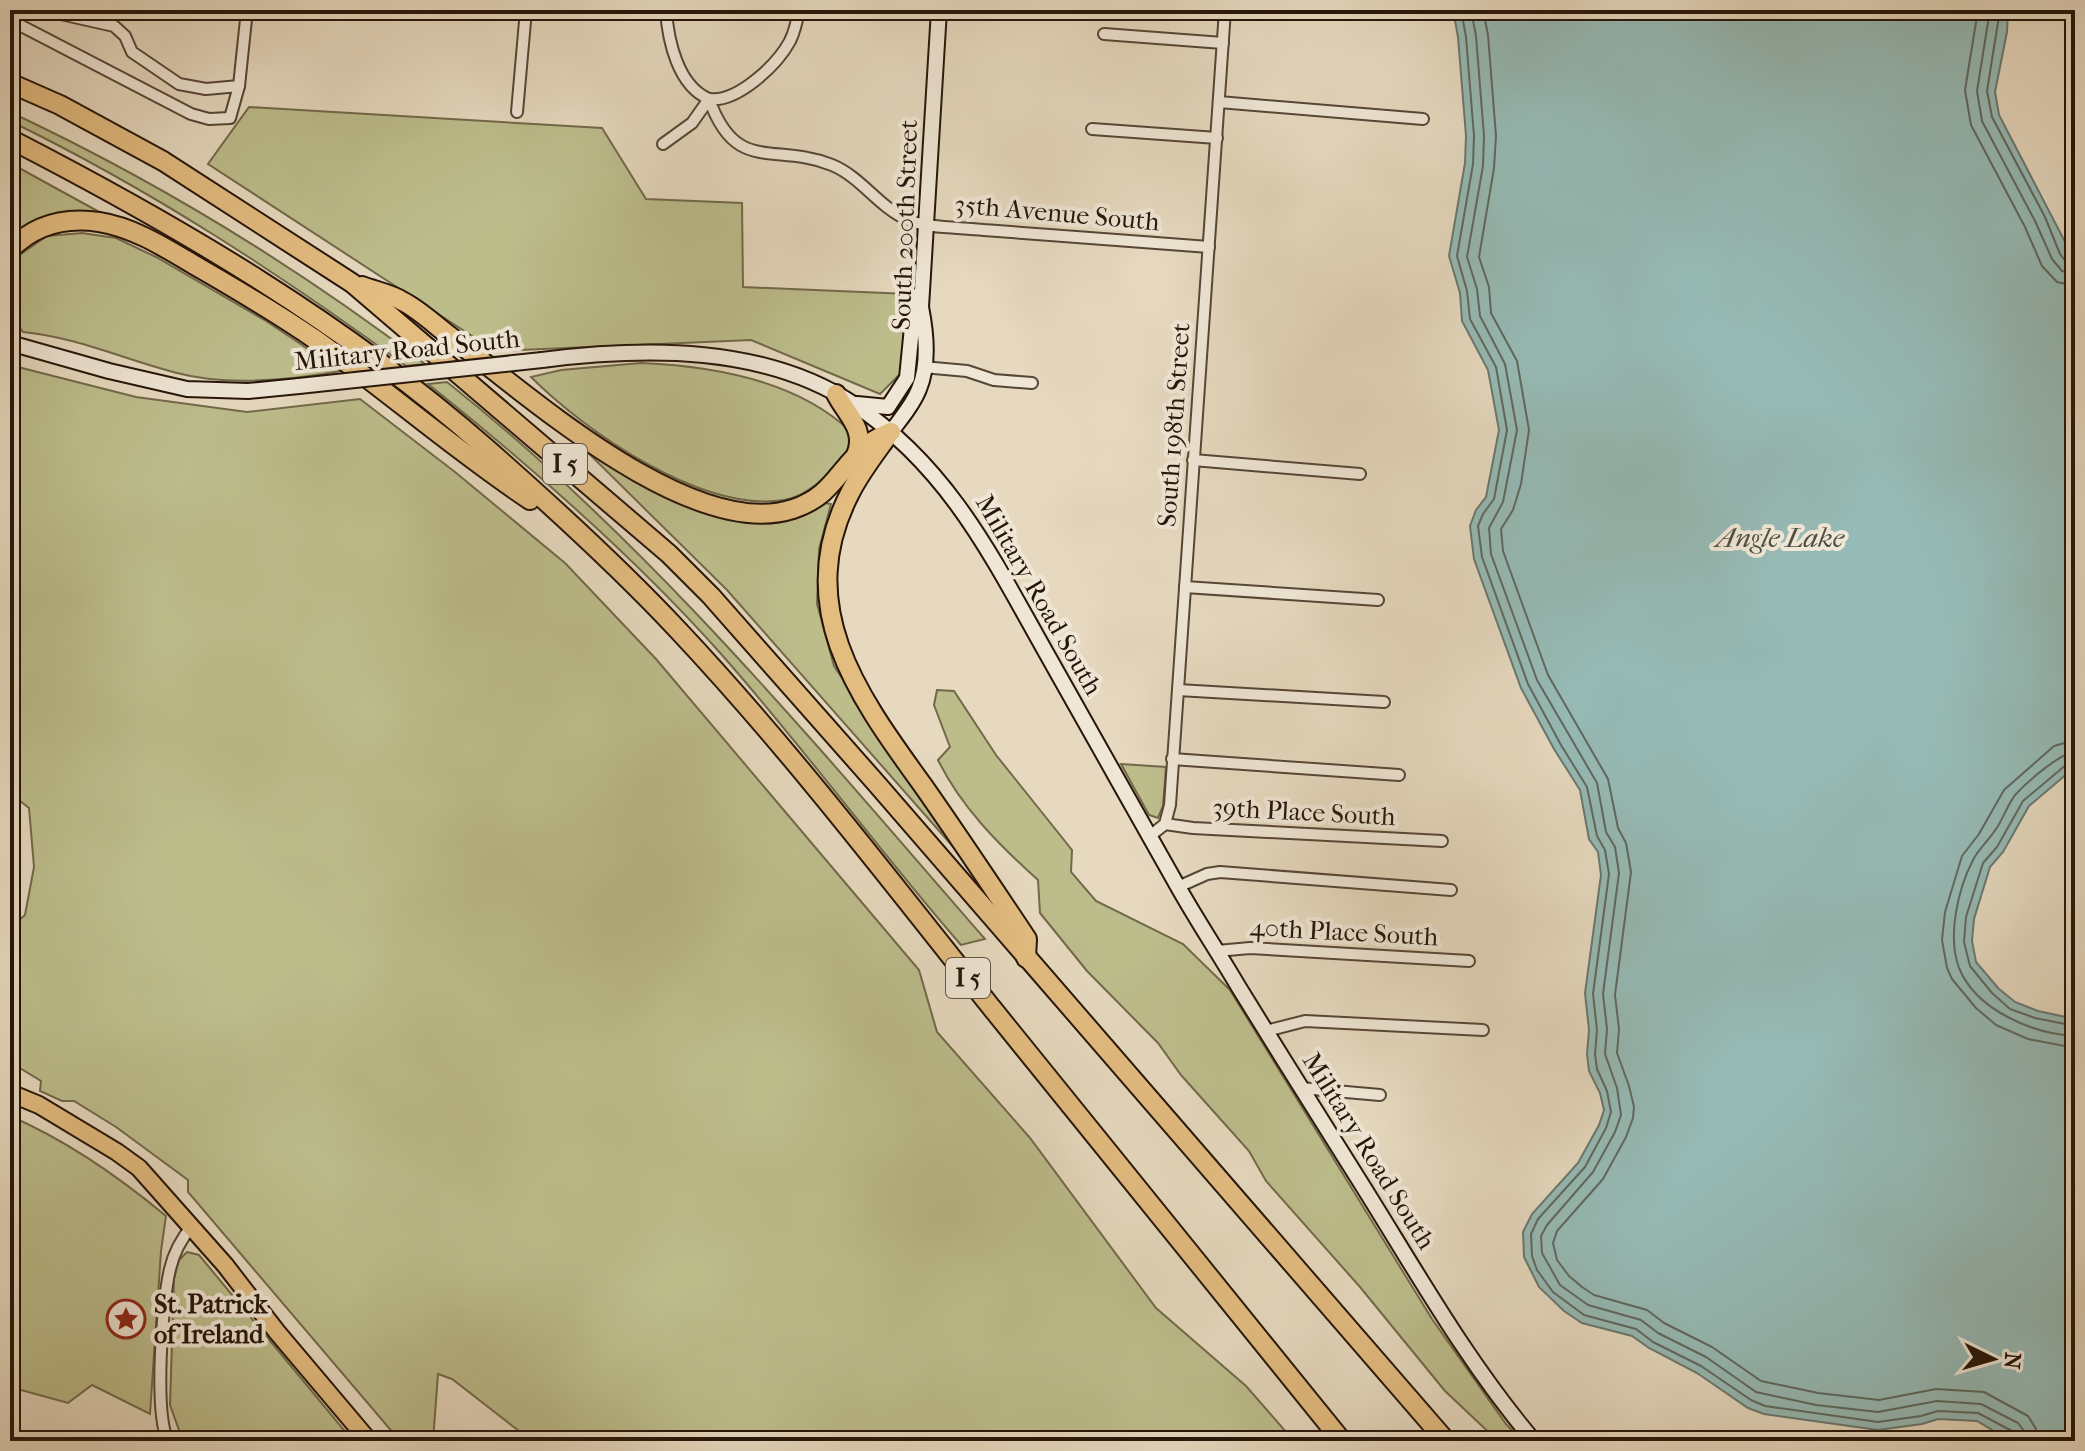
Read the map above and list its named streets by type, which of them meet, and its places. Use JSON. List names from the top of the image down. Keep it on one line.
{"streets":{"highway":["I 5"],"main road":["South 200th Street","Military Road South"],"street":["35th Avenue South","South 198th Street","39th Place South","40th Place South"]},"crossings":[["35th Avenue South","South 200th Street"],["35th Avenue South","South 198th Street"],["South 200th Street","Military Road South"],["Military Road South","40th Place South"],["South 198th Street","39th Place South"]],"water":["Angle Lake"],"places":{"place":["St. Patrick of Ireland"]},"north":"right"}
